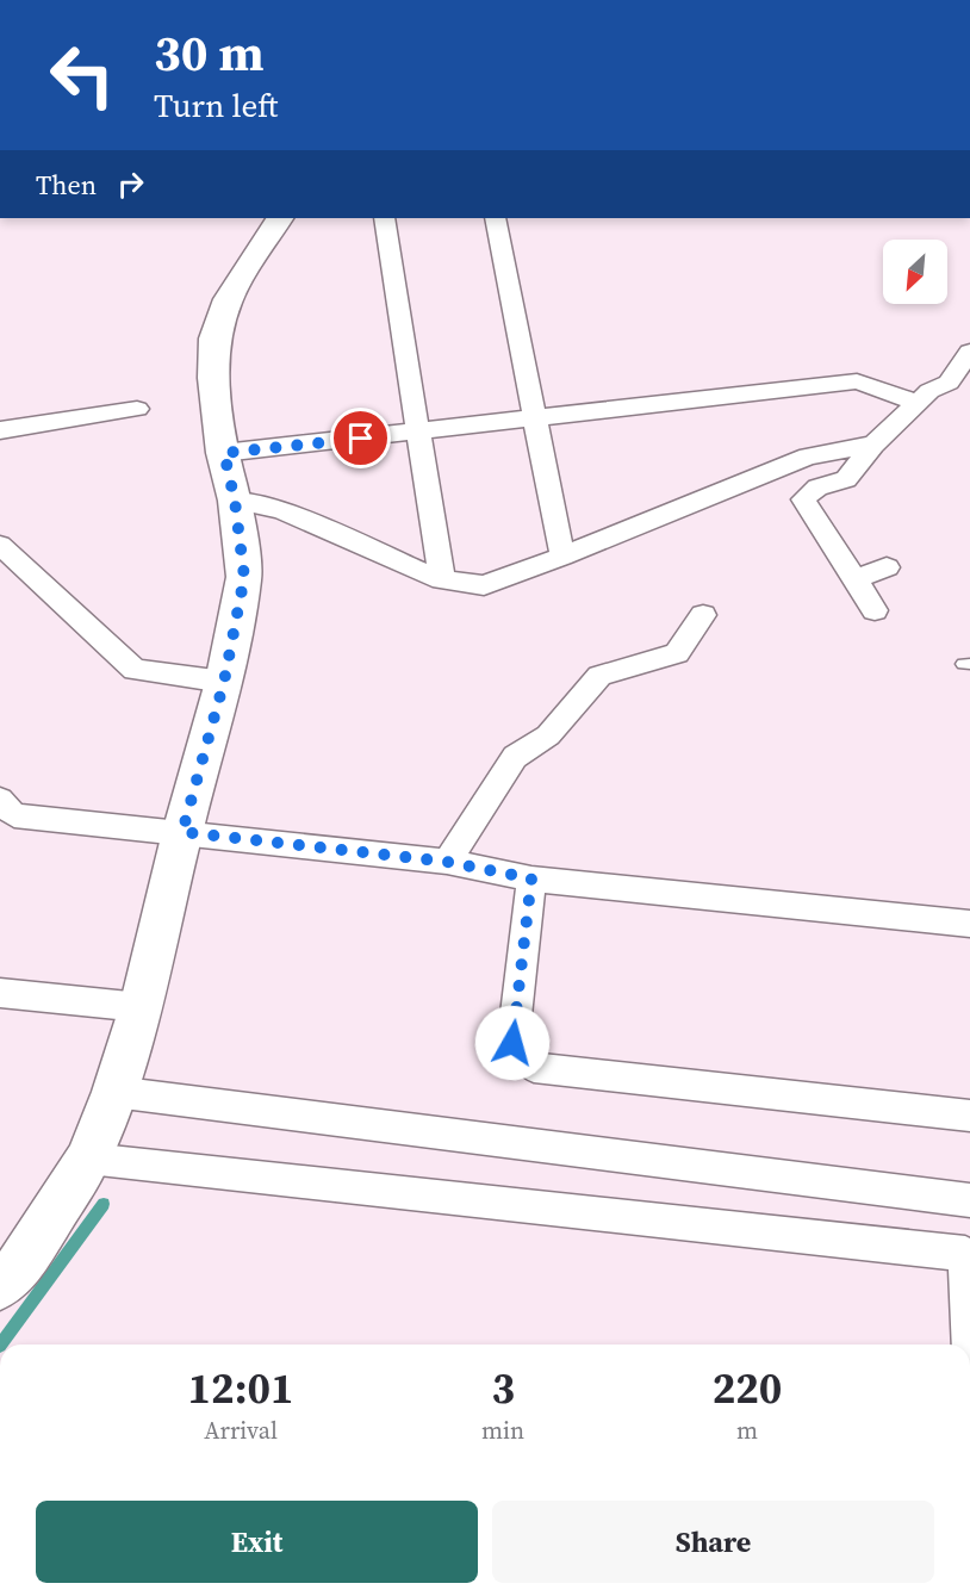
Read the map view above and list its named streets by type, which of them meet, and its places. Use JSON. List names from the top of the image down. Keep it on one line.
{"north":"bottom left","page":{"turn":["30 m","Turn left"],"then":"Then","eta":["12:01","Arrival","3","min","220","m"],"buttons":["Exit","Share"]}}
